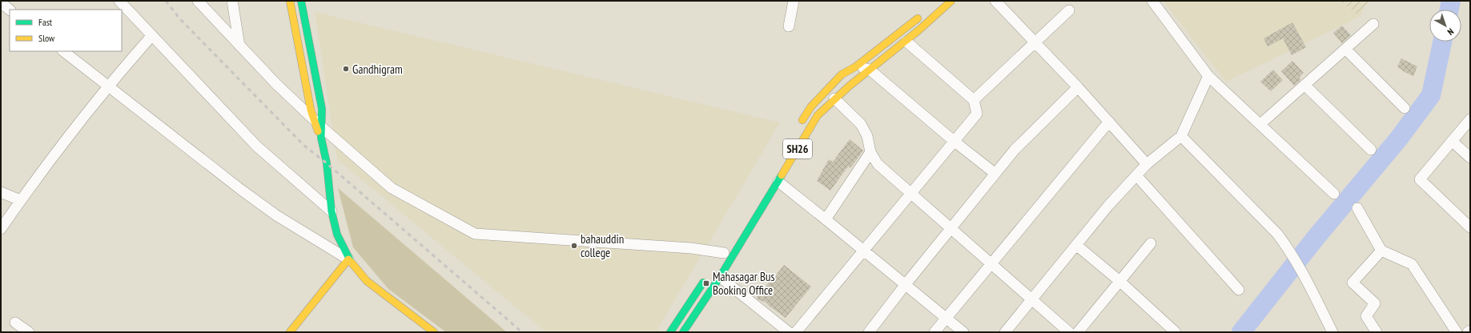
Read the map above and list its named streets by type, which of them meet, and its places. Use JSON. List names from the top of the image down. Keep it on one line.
{"streets":{"main road":["SH26"]},"places":{"other":["Gandhigram","bahauddin college"],"transit":["Mahasagar Bus Booking Office"]},"legend":["Fast","Slow"],"north":"bottom right"}
